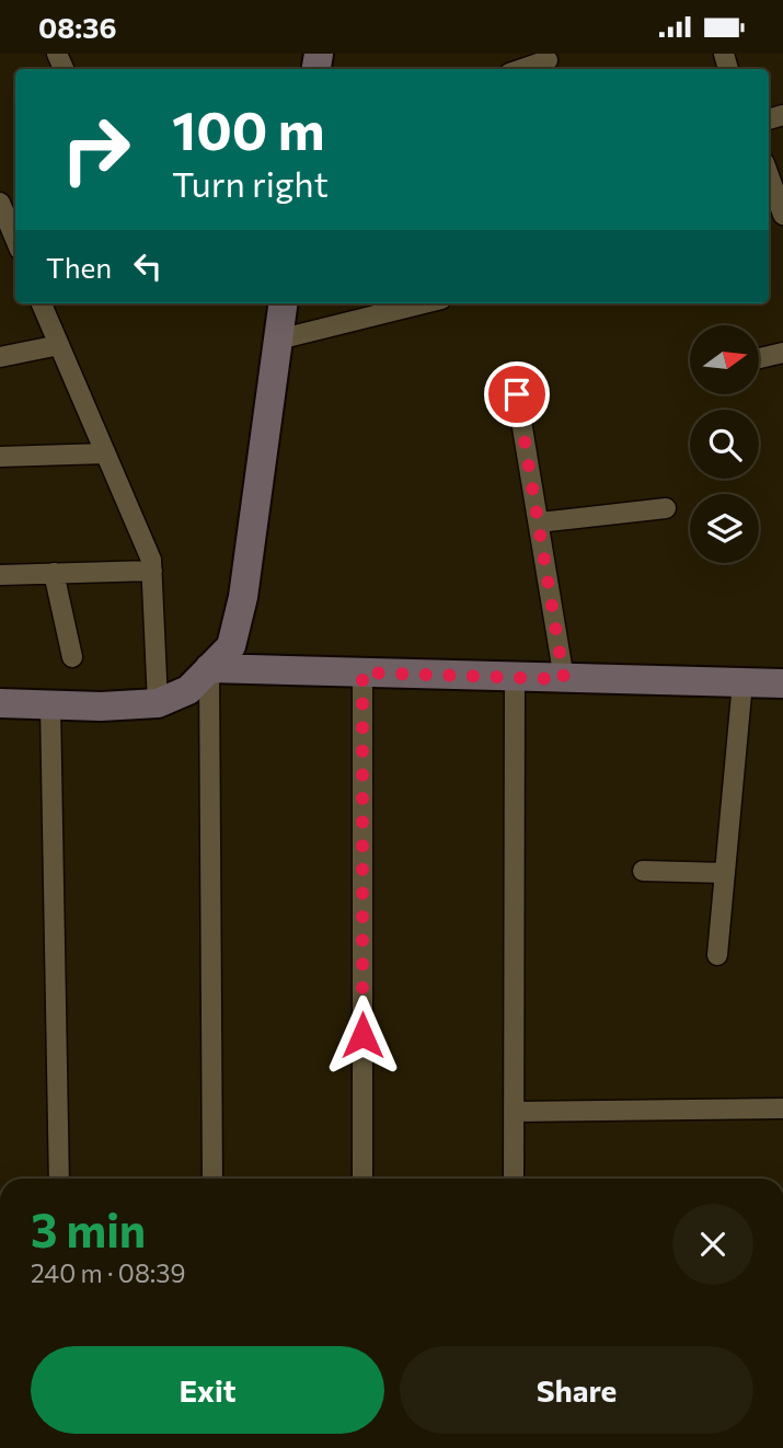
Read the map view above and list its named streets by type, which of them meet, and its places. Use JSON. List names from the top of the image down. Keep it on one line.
{"north":"right","page":{"status":"08:36","turn":["100 m","Turn right"],"then":"Then","heading":["3 min","240 m · 08:39"],"buttons":["Exit","Share"]}}
